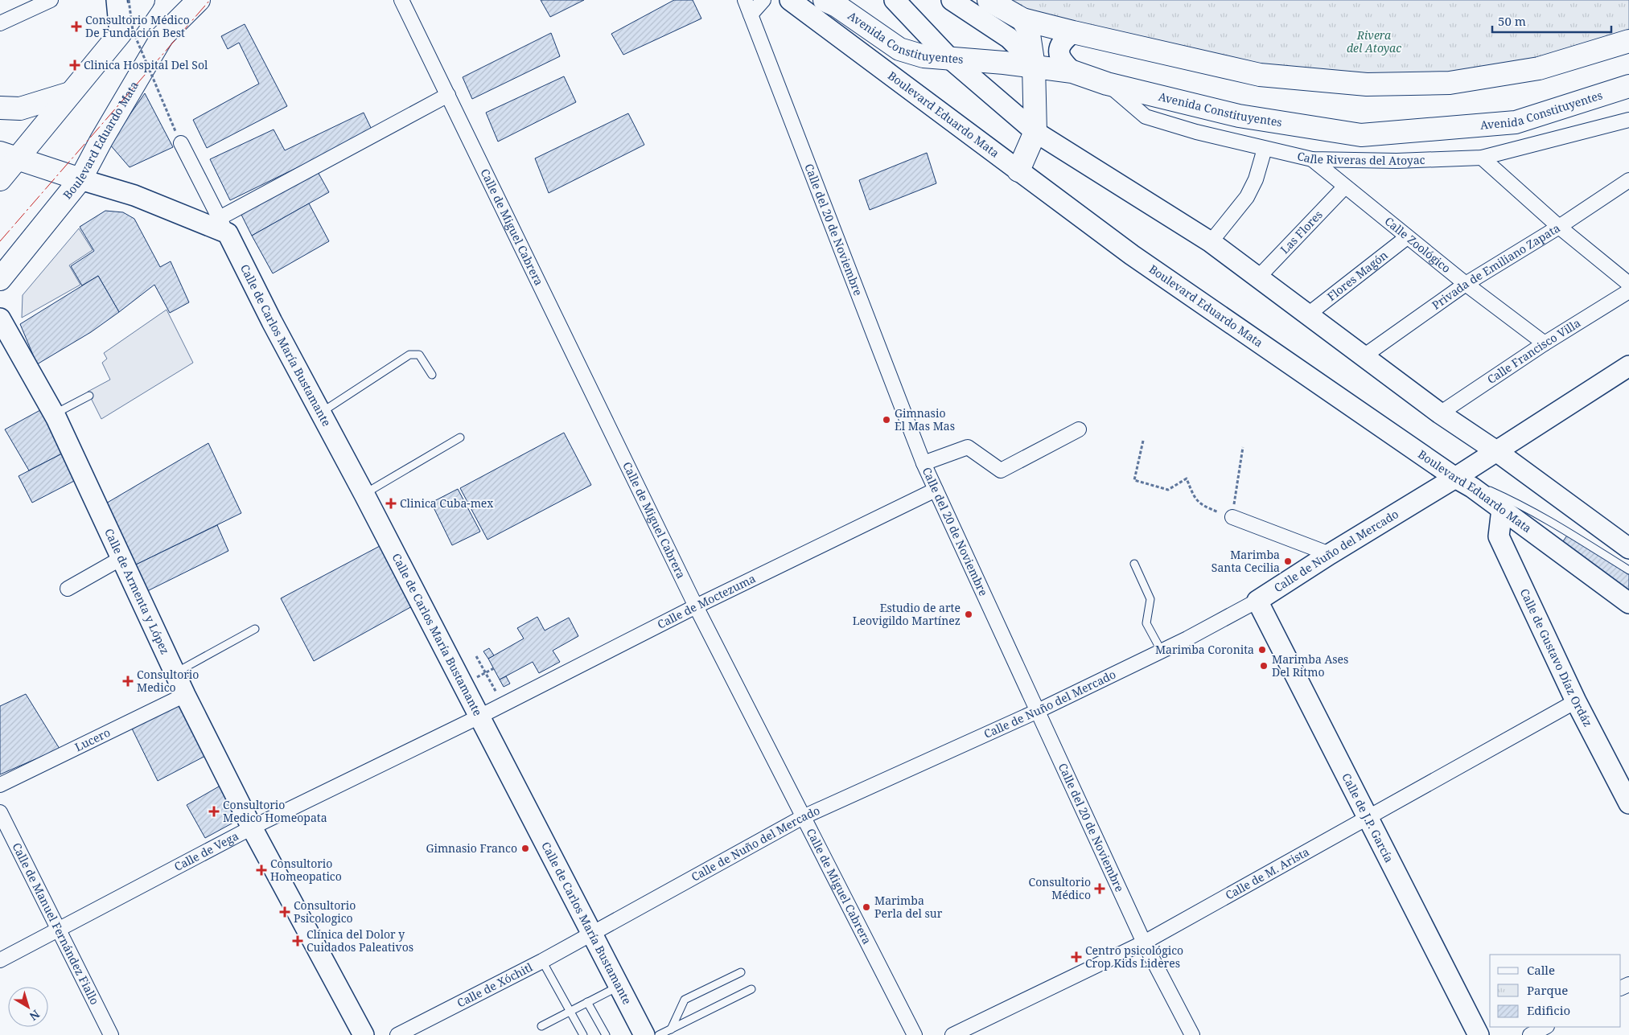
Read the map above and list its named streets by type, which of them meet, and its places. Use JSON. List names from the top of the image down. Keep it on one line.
{"streets":{"main road":["Avenida Constituyentes","Boulevard Eduardo Mata"],"street":["Calle Riveras del Atoyac","Calle de Miguel Cabrera","Calle del 20 de Noviembre","Las Flores","Calle Zoológico","Privada de Emiliano Zapata","Flores Magón","Calle de Carlos María Bustamante","Calle Francisco Villa","Calle de Nuño del Mercado","Calle de Armenta y López","Calle de Moctezuma","Calle de Gustavo Díaz Ordáz","Lucero","Calle de J.P. García","Calle de Vega","Calle de M. Arista","Calle de Manuel Fernández Fiallo","Calle de Xóchitl"]},"crossings":[["Avenida Constituyentes","Calle Riveras del Atoyac"],["Boulevard Eduardo Mata","Calle de Nuño del Mercado"],["Boulevard Eduardo Mata","Calle de Gustavo Díaz Ordáz"],["Calle Riveras del Atoyac","Calle Zoológico"],["Calle de Miguel Cabrera","Calle de Nuño del Mercado"],["Calle de Miguel Cabrera","Calle de Moctezuma"],["Calle del 20 de Noviembre","Calle de Nuño del Mercado"],["Calle del 20 de Noviembre","Calle de Moctezuma"],["Calle del 20 de Noviembre","Calle de M. Arista"],["Las Flores","Calle Zoológico"],["Calle Zoológico","Privada de Emiliano Zapata"],["Calle Zoológico","Flores Magón"],["Calle Zoológico","Calle Francisco Villa"],["Calle de Carlos María Bustamante","Calle de Nuño del Mercado"],["Calle de Carlos María Bustamante","Calle de Moctezuma"],["Calle de Carlos María Bustamante","Calle de Vega"],["Calle de Carlos María Bustamante","Calle de Xóchitl"],["Calle de Nuño del Mercado","Calle de J.P. García"],["Calle de Nuño del Mercado","Calle de Xóchitl"],["Calle de Armenta y López","Lucero"],["Calle de Armenta y López","Calle de Vega"],["Calle de Moctezuma","Calle de Vega"],["Calle de Gustavo Díaz Ordáz","Calle de M. Arista"],["Calle de J.P. García","Calle de M. Arista"],["Calle de Vega","Calle de Manuel Fernández Fiallo"]],"parks":["Rivera del Atoyac"],"places":{"health":["Consultorio Médico De Fundación Best","Clinica Hospital Del Sol","Clinica Cuba-mex","Consultorio Medico","Consultorio Medico Homeopata","Consultorio Homeopatico","Consultorio Médico","Consultorio Psicologico","Clínica del Dolor y Cuidados Paleativos","Centro psicológico Crop Kids Lideres"],"other":["Gimnasio El Mas Mas","Marimba Santa Cecilia","Estudio de arte Leovigildo Martínez","Marimba Coronita","Marimba Ases Del Ritmo","Gimnasio Franco","Marimba Perla del sur"]},"legend":["Calle","Parque","Edificio"],"scale_bar":"50 m","north":"bottom right"}
